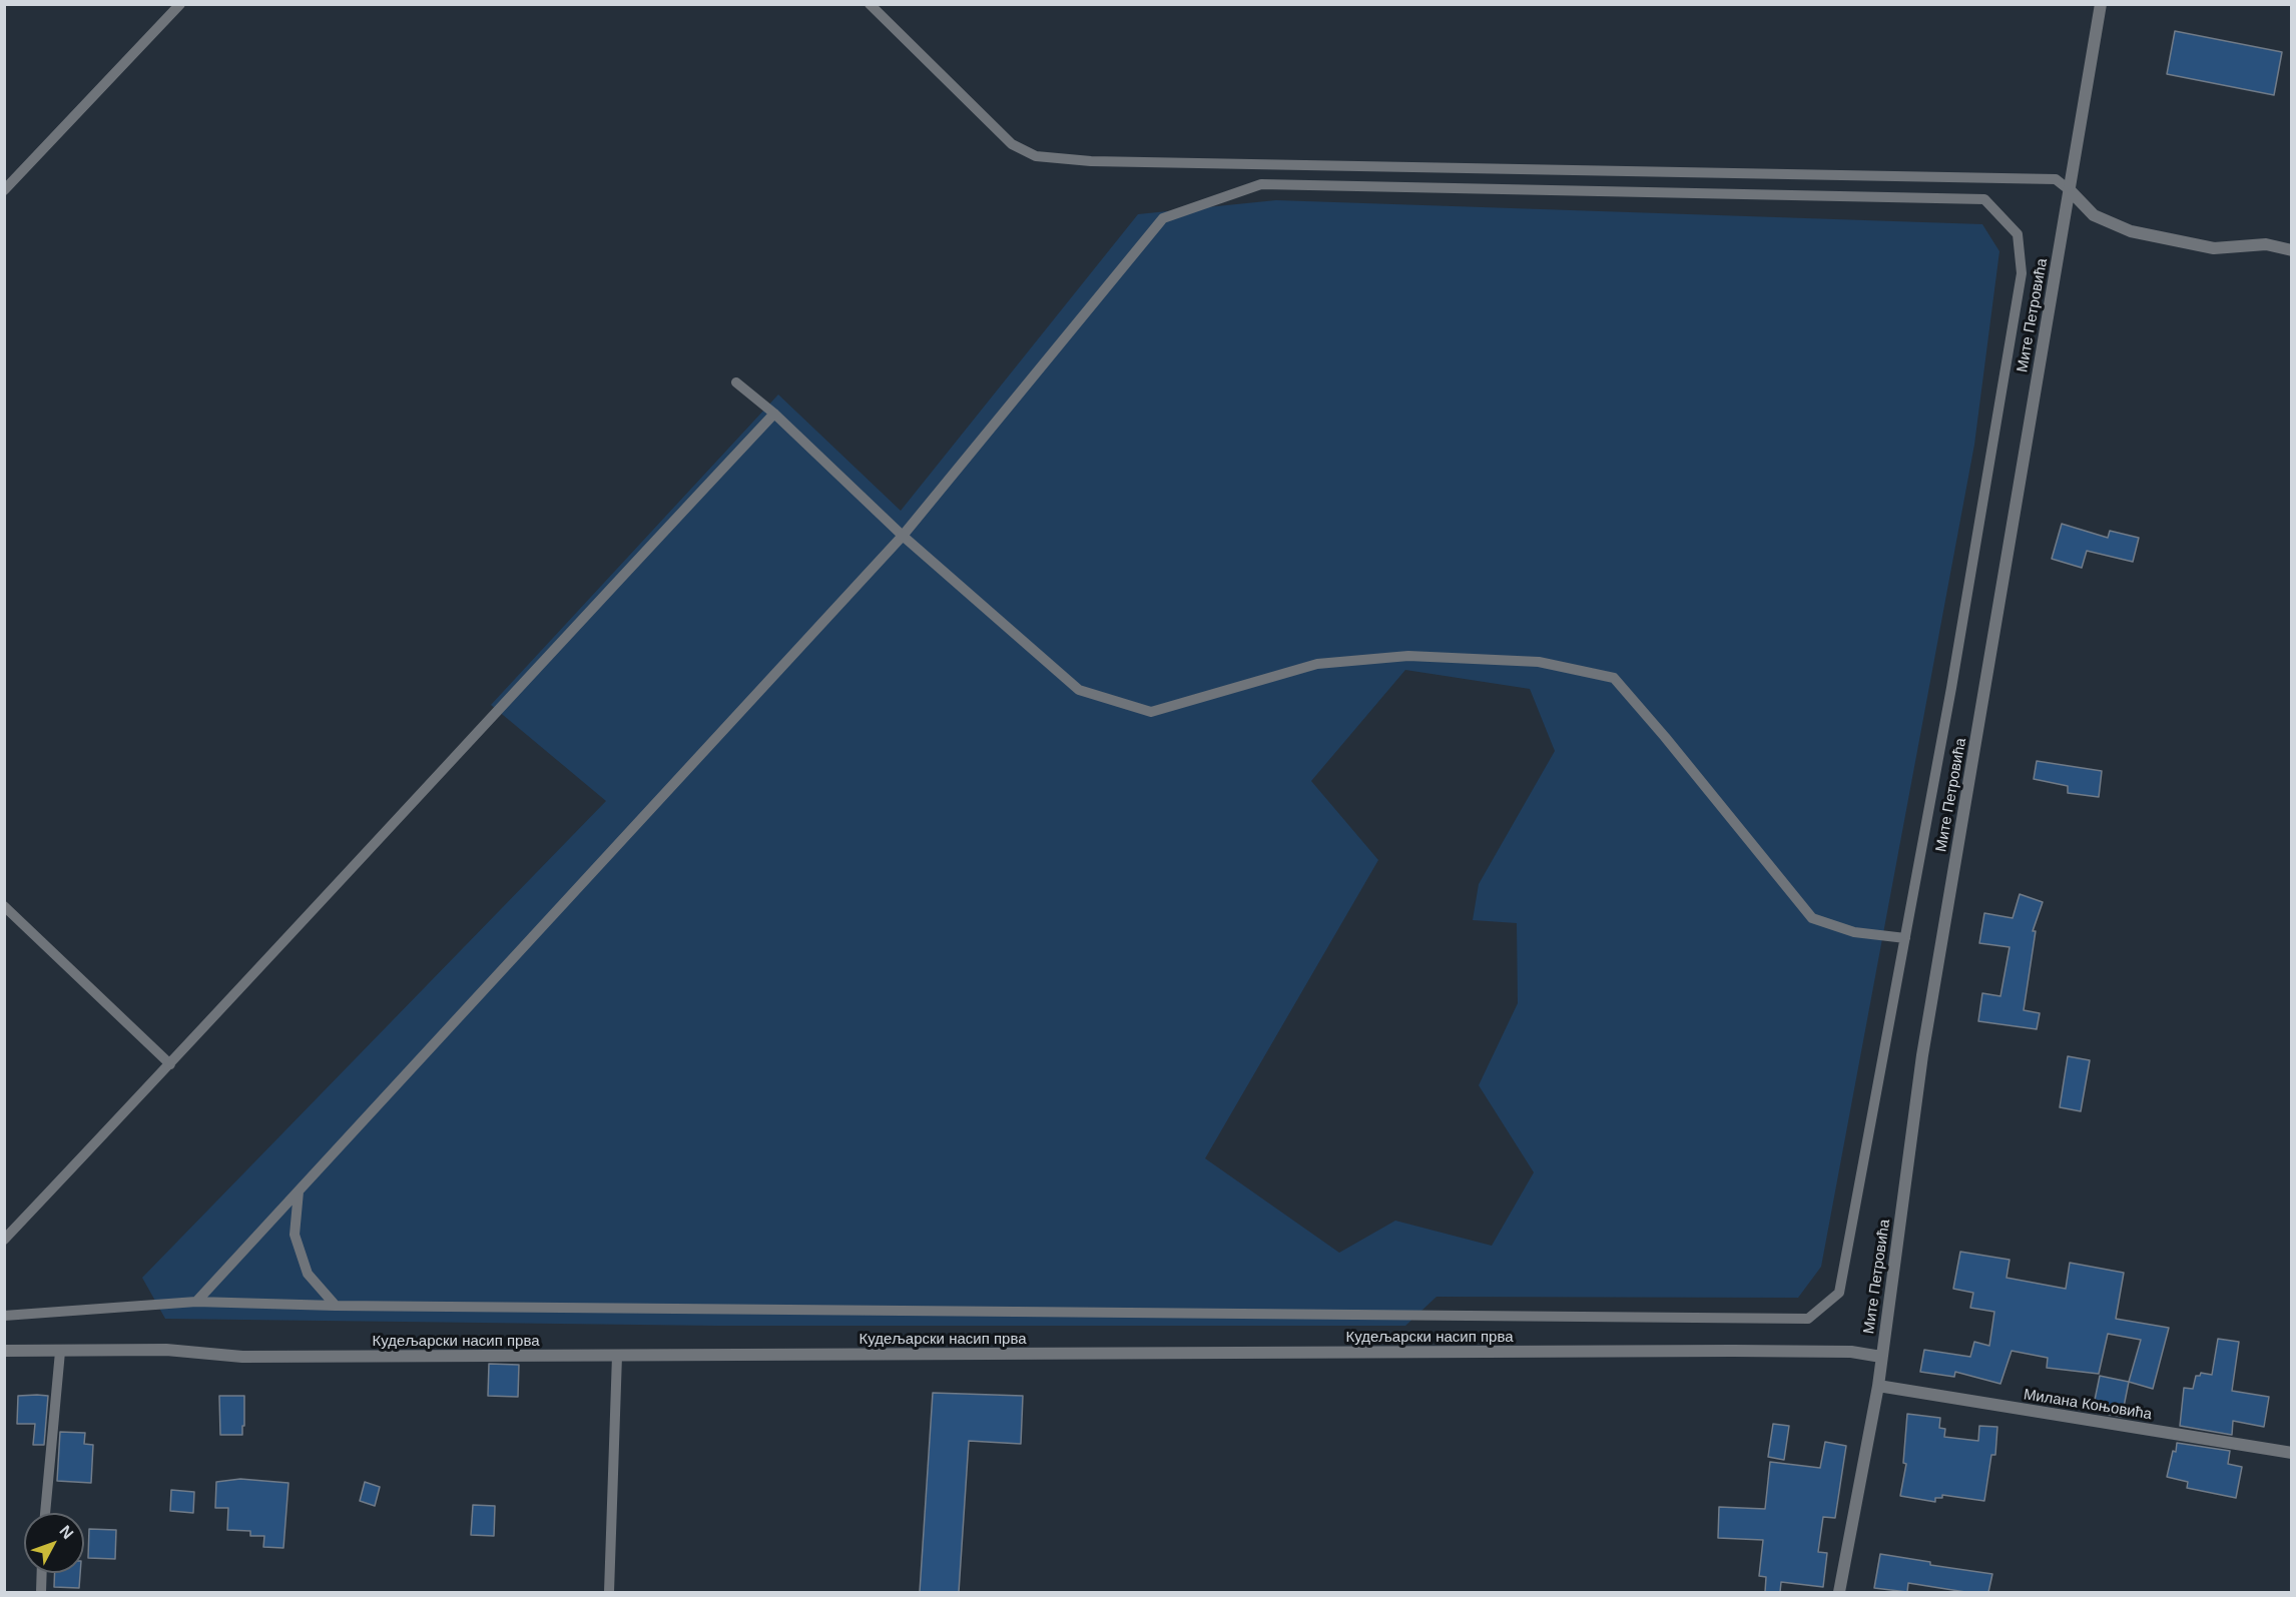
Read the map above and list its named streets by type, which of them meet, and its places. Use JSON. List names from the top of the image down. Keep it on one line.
{"streets":{"street":["Мите Петровића","Кудељарски насип прва","Милана Коњовића"]},"crossings":[["Мите Петровића","Кудељарски насип прва"],["Мите Петровића","Милана Коњовића"]],"north":"top right"}
